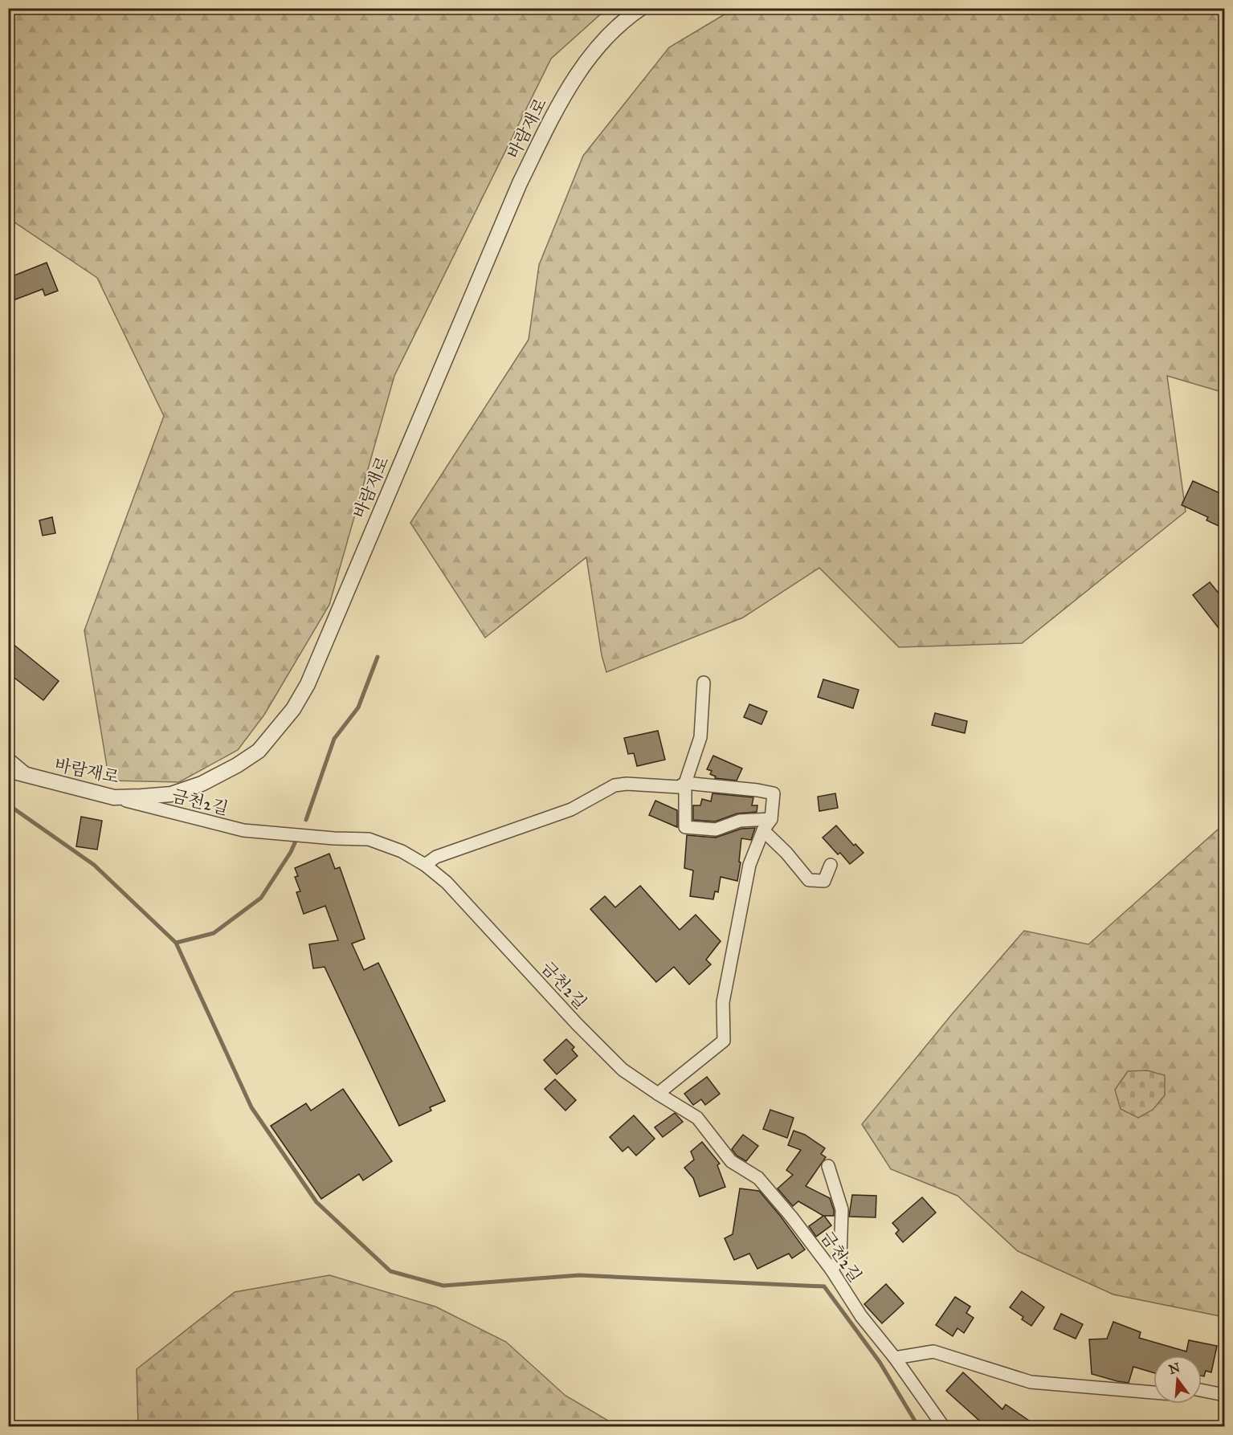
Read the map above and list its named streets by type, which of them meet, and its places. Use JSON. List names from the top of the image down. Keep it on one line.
{"streets":{"street":["바람재로","금천2길"]},"crossings":[["바람재로","금천2길"]],"north":"top"}
